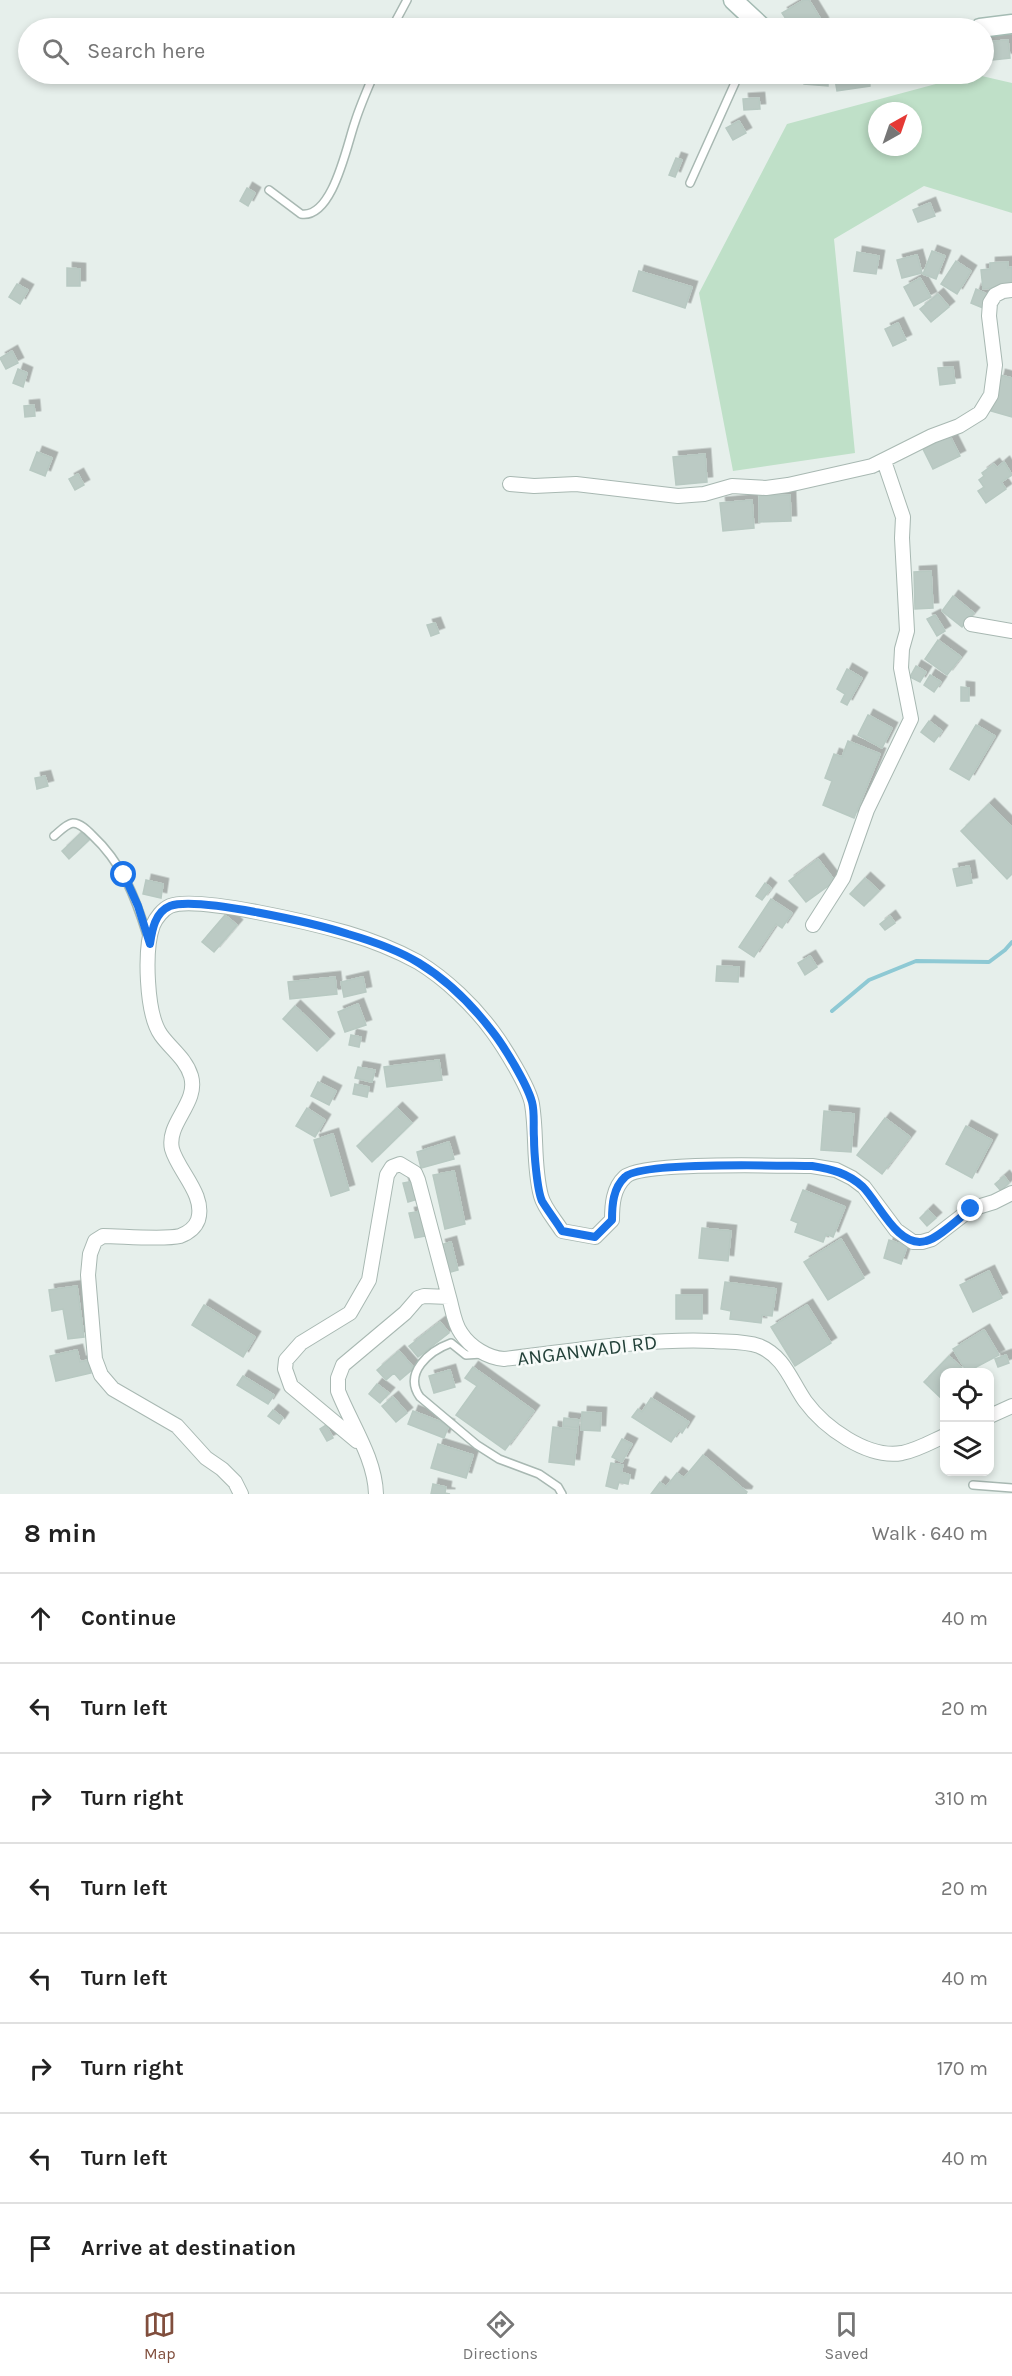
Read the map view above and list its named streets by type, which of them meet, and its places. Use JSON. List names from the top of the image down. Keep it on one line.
{"streets":{"street":["ANGANWADI RD"]},"north":"top right","page":{"search":"Search here","heading":["8 min","Walk · 640 m"],"list":[["Continue","40 m"],["Turn left","20 m"],["Turn right","310 m"],["Turn left","20 m"],["Turn left","40 m"],["Turn right","170 m"],["Turn left","40 m"],"Arrive at destination"],"nav":["Map","Directions","Saved"]}}
